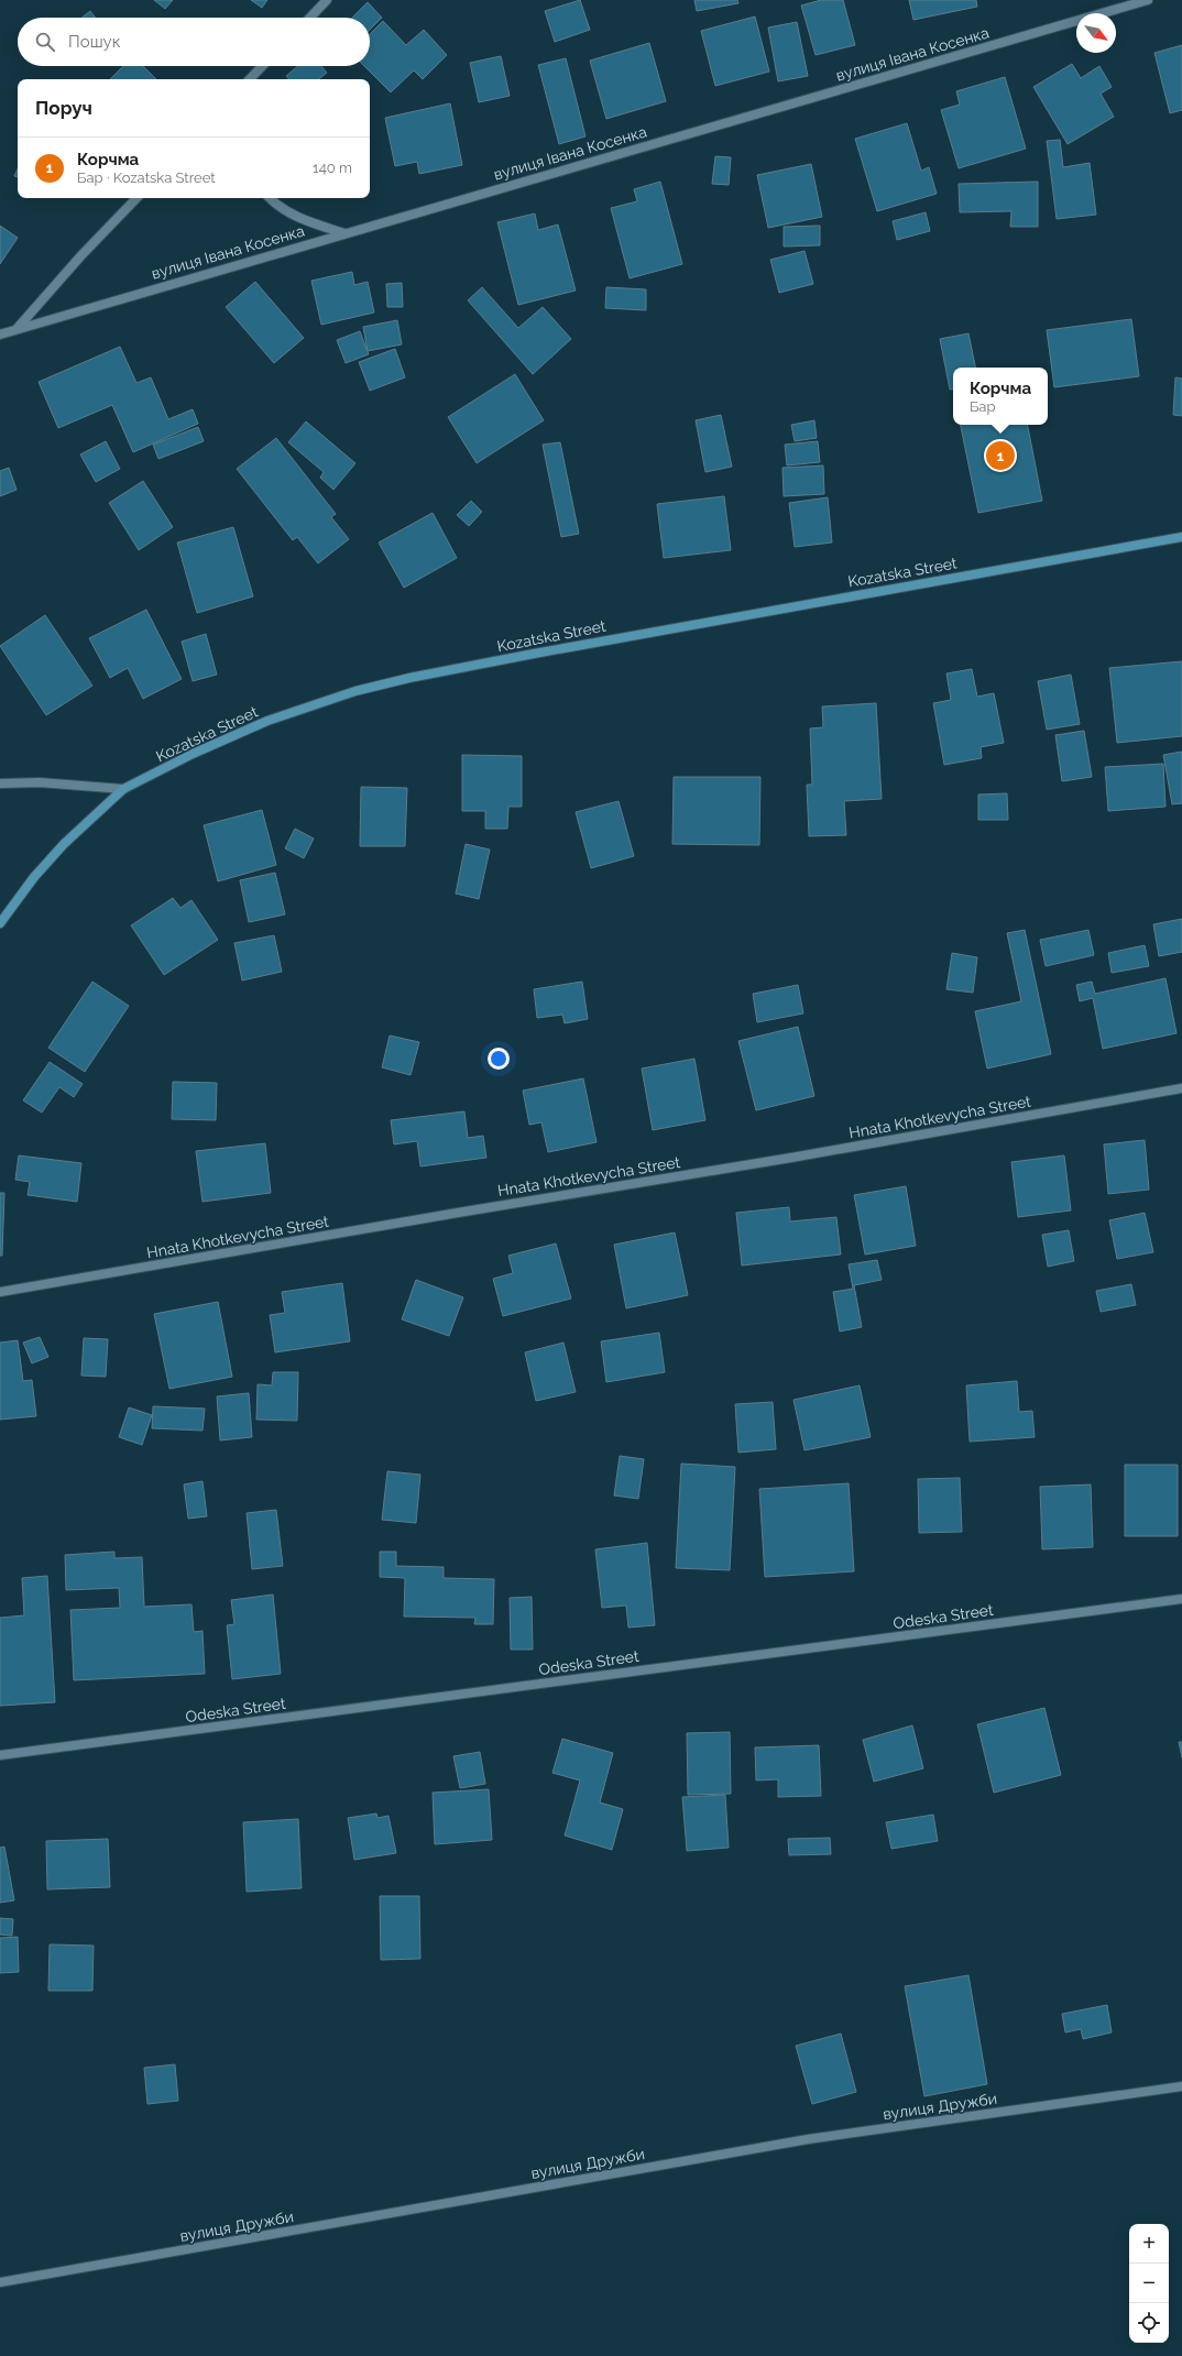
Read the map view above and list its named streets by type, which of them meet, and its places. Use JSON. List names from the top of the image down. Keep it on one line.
{"streets":{"main road":["Kozatska Street"],"street":["вулиця Івана Косенка","Hnata Khotkevycha Street","Odeska Street","вулиця Дружби"]},"north":"bottom right","page":{"search":"Пошук","heading":"Поруч","list":[{"mark":"1","name":"Корчма","note":"Бар · Kozatska Street","value":"140 m"}],"popup":["Корчма","Бар"],"pins":"1","map_buttons":["+","−"]}}
